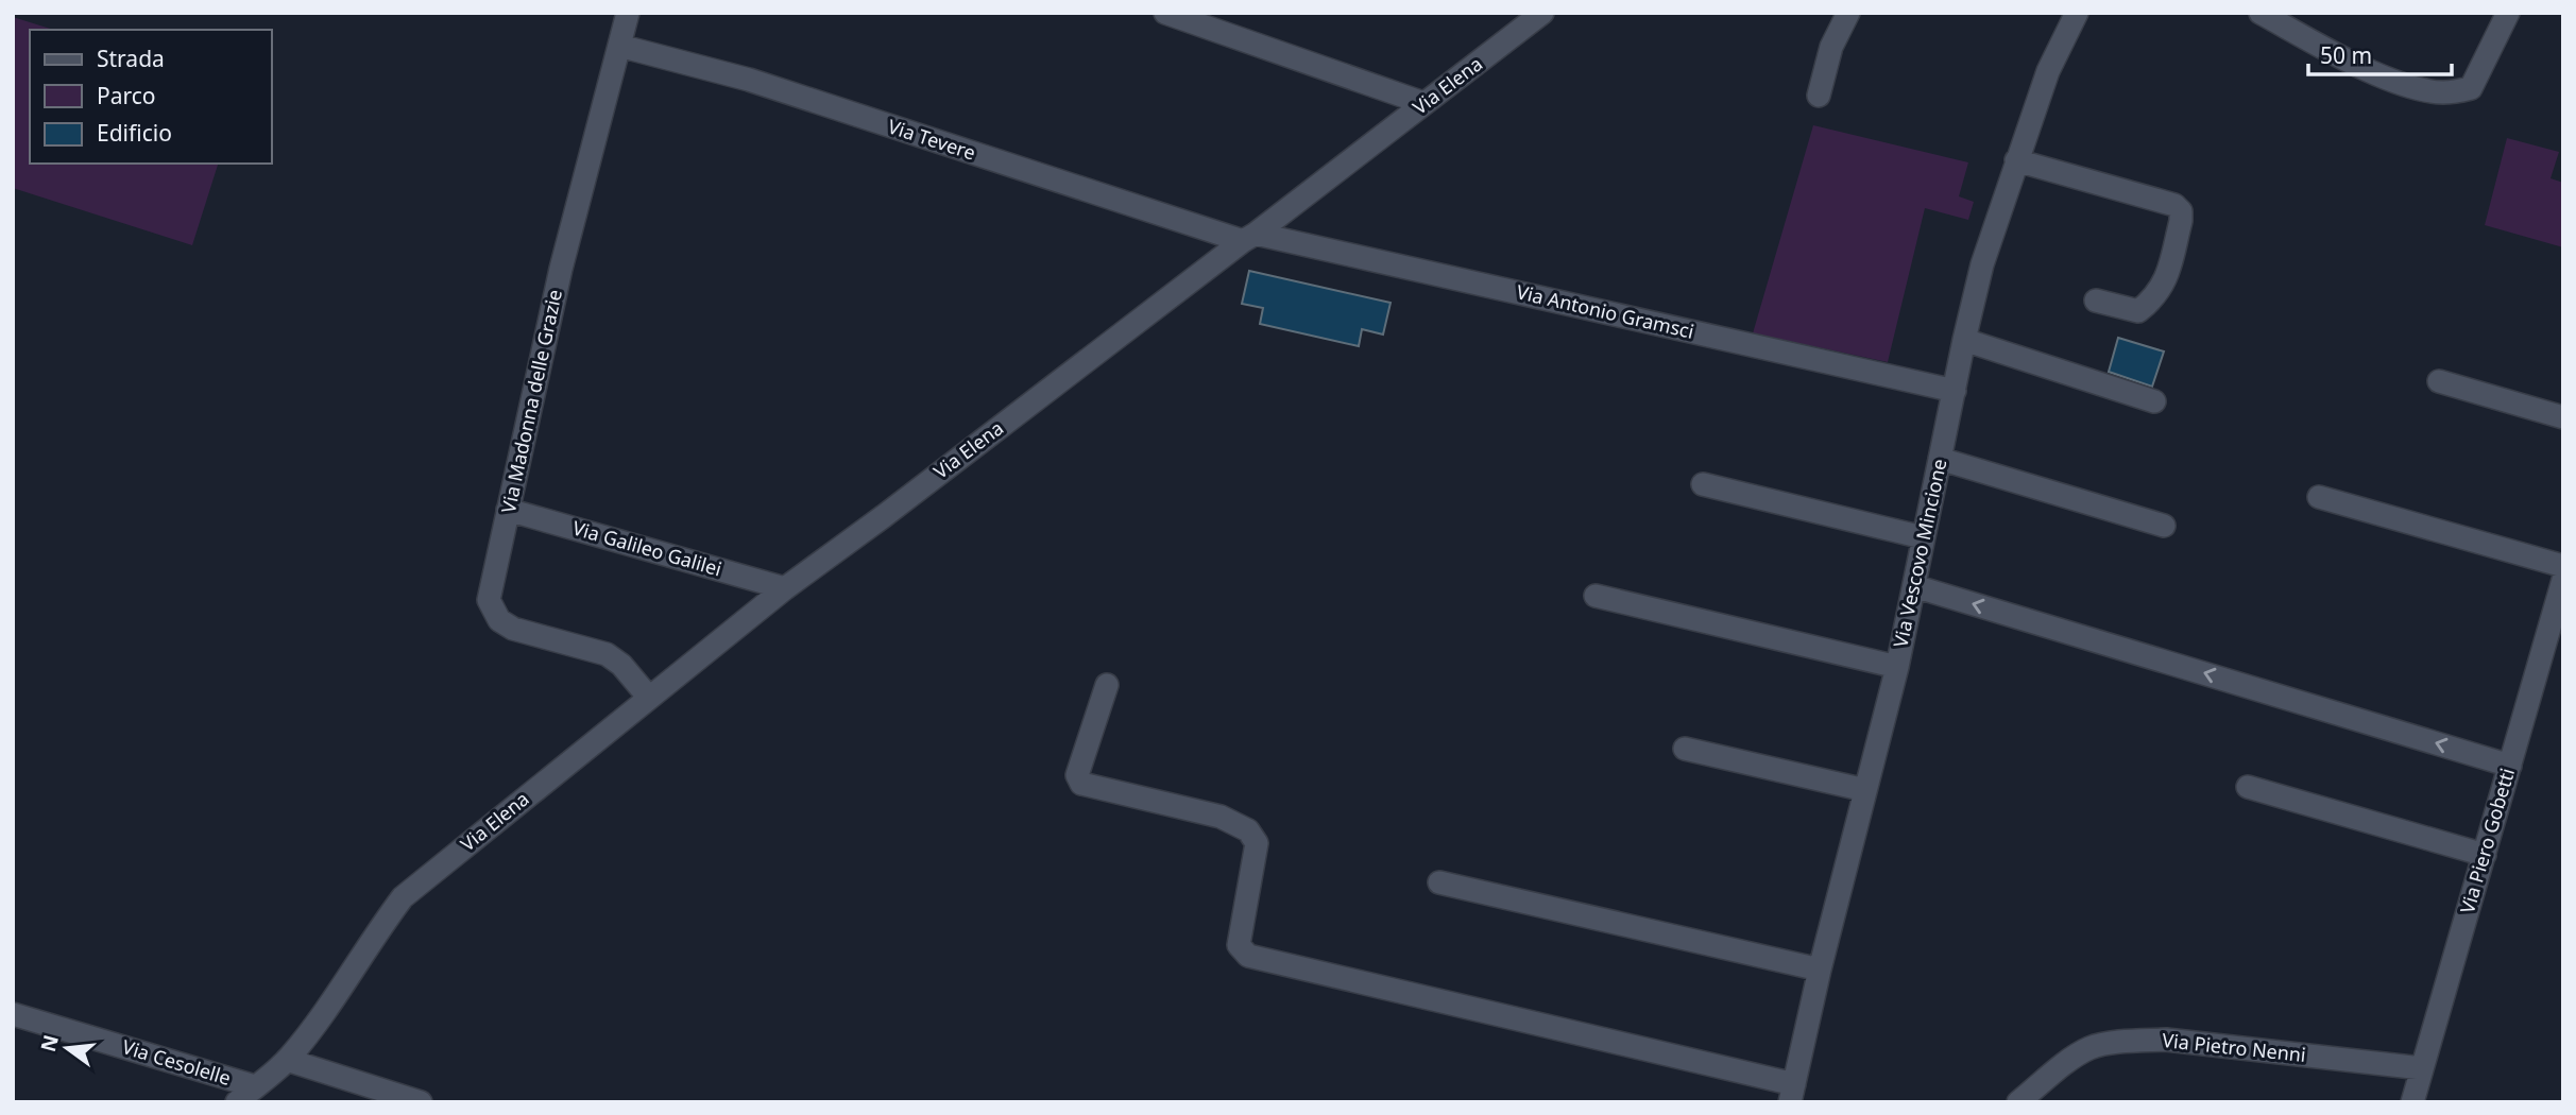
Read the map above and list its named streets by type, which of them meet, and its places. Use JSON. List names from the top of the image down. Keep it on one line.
{"streets":{"street":["Via Elena","Via Tevere","Via Antonio Gramsci","Via Madonna delle Grazie","Via Galileo Galilei","Via Vescovo Mincione","Via Piero Gobetti","Via Pietro Nenni","Via Cesolelle"]},"crossings":[["Via Elena","Via Tevere"],["Via Elena","Via Antonio Gramsci"],["Via Elena","Via Madonna delle Grazie"],["Via Elena","Via Galileo Galilei"],["Via Tevere","Via Antonio Gramsci"],["Via Tevere","Via Madonna delle Grazie"],["Via Antonio Gramsci","Via Vescovo Mincione"],["Via Madonna delle Grazie","Via Galileo Galilei"],["Via Piero Gobetti","Via Pietro Nenni"]],"legend":["Strada","Parco","Edificio"],"scale_bar":"50 m","north":"left"}
